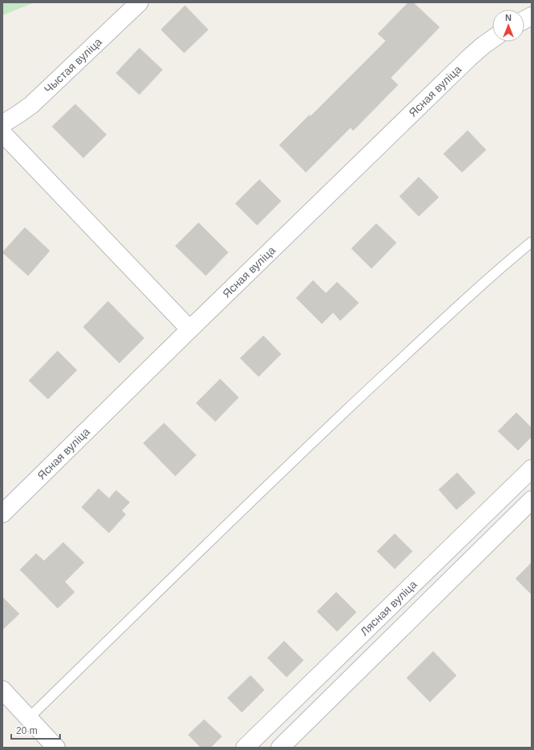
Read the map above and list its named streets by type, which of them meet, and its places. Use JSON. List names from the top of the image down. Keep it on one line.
{"streets":{"street":["Чыстая вуліца","Ясная вуліца","Лясная вуліца"]},"scale_bar":"20 m","north":"top"}
